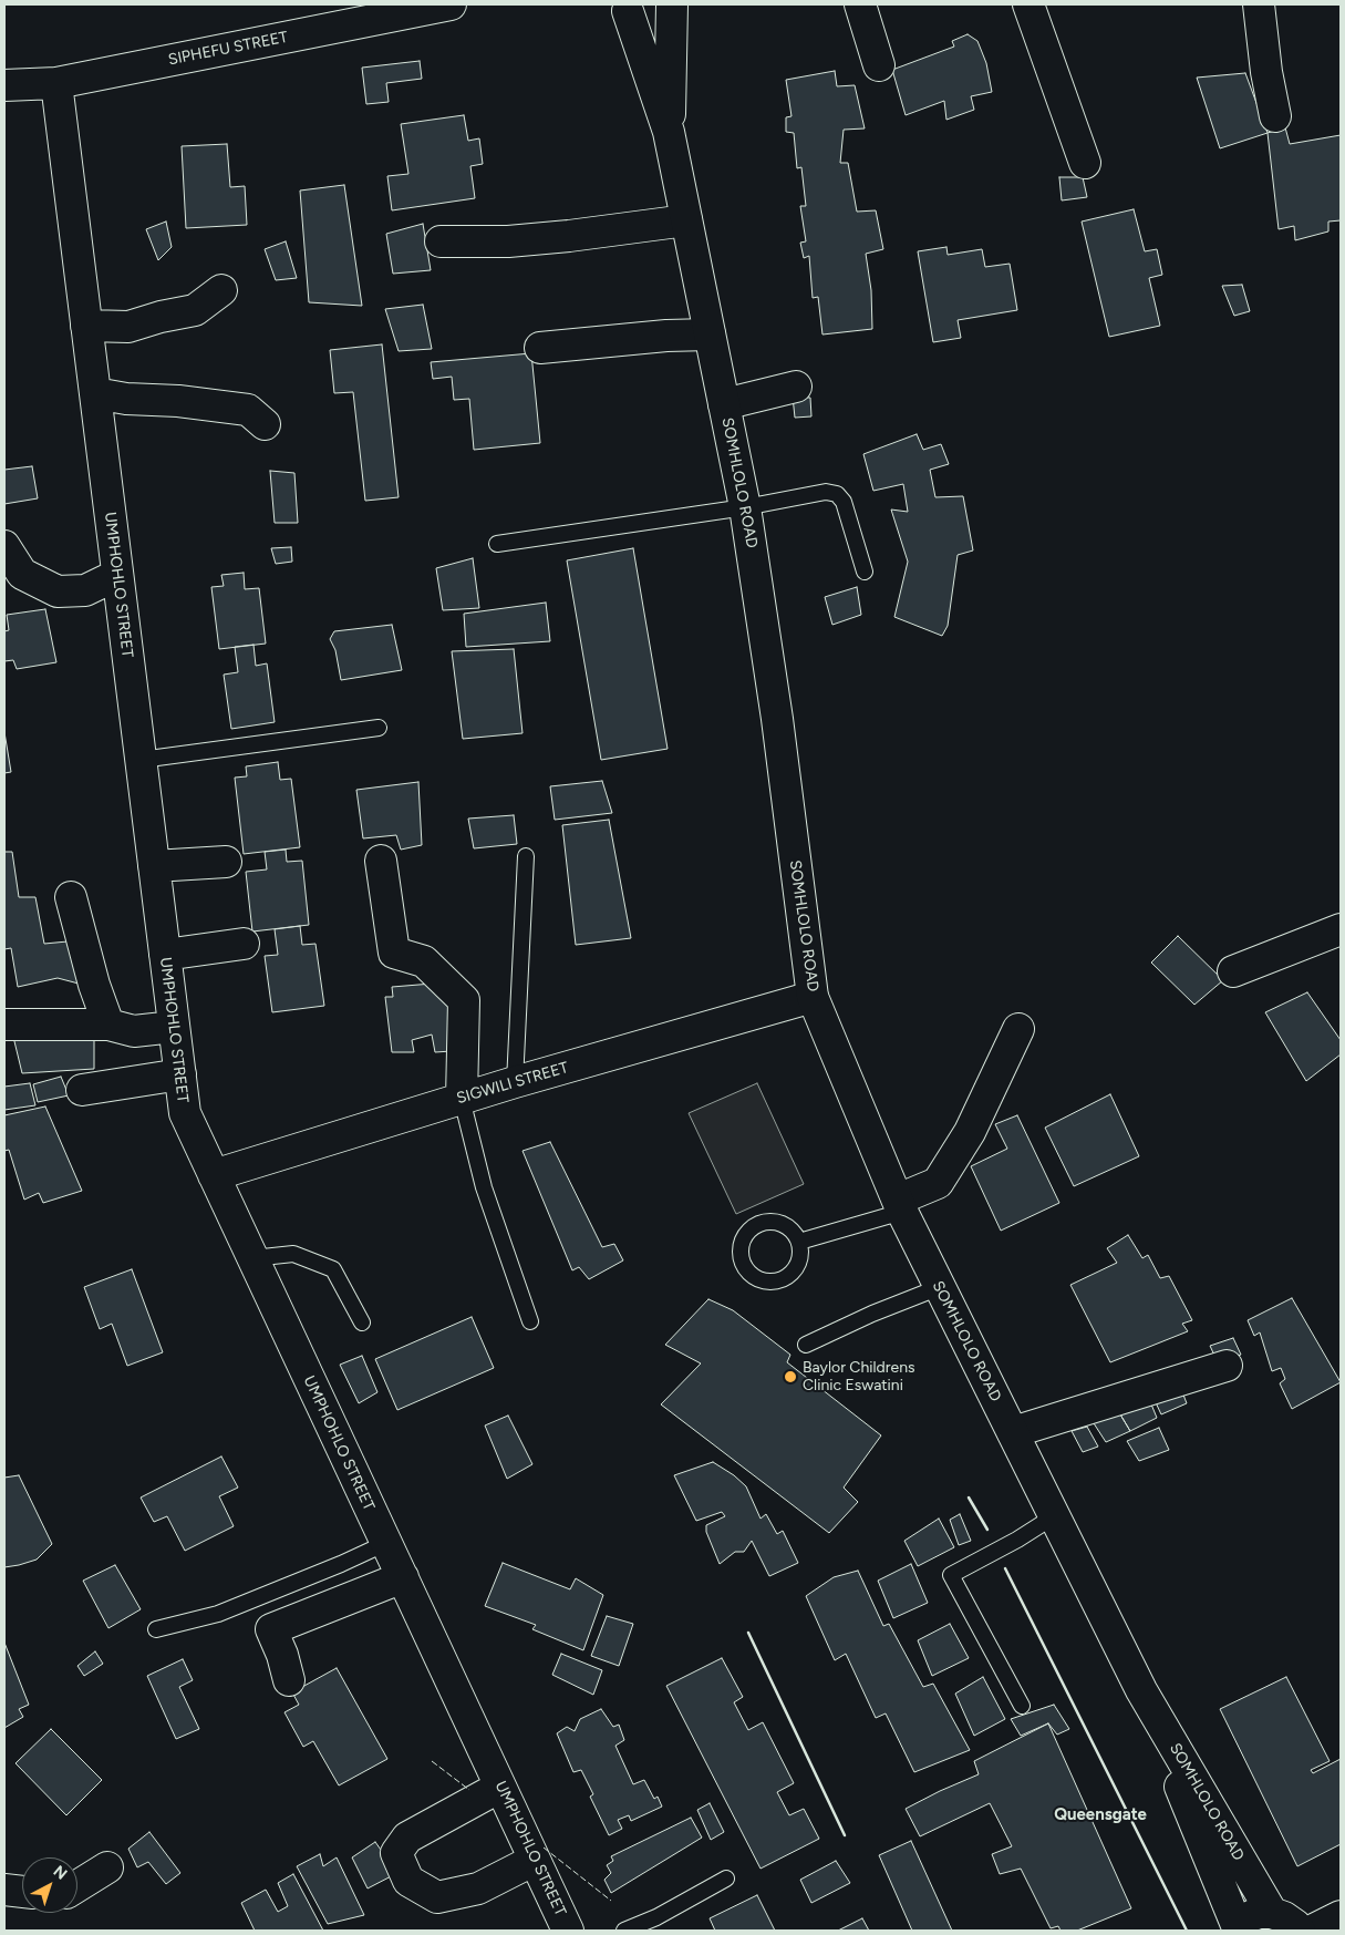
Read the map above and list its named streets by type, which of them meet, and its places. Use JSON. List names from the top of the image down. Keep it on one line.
{"streets":{"street":["SIPHEFU STREET","SOMHLOLO ROAD","UMPHOHLO STREET","SIGWILI STREET"]},"crossings":[["SIPHEFU STREET","UMPHOHLO STREET"],["SOMHLOLO ROAD","SIGWILI STREET"],["UMPHOHLO STREET","SIGWILI STREET"]],"districts":["Queensgate"],"places":["Baylor Childrens Clinic Eswatini"],"north":"top right"}
